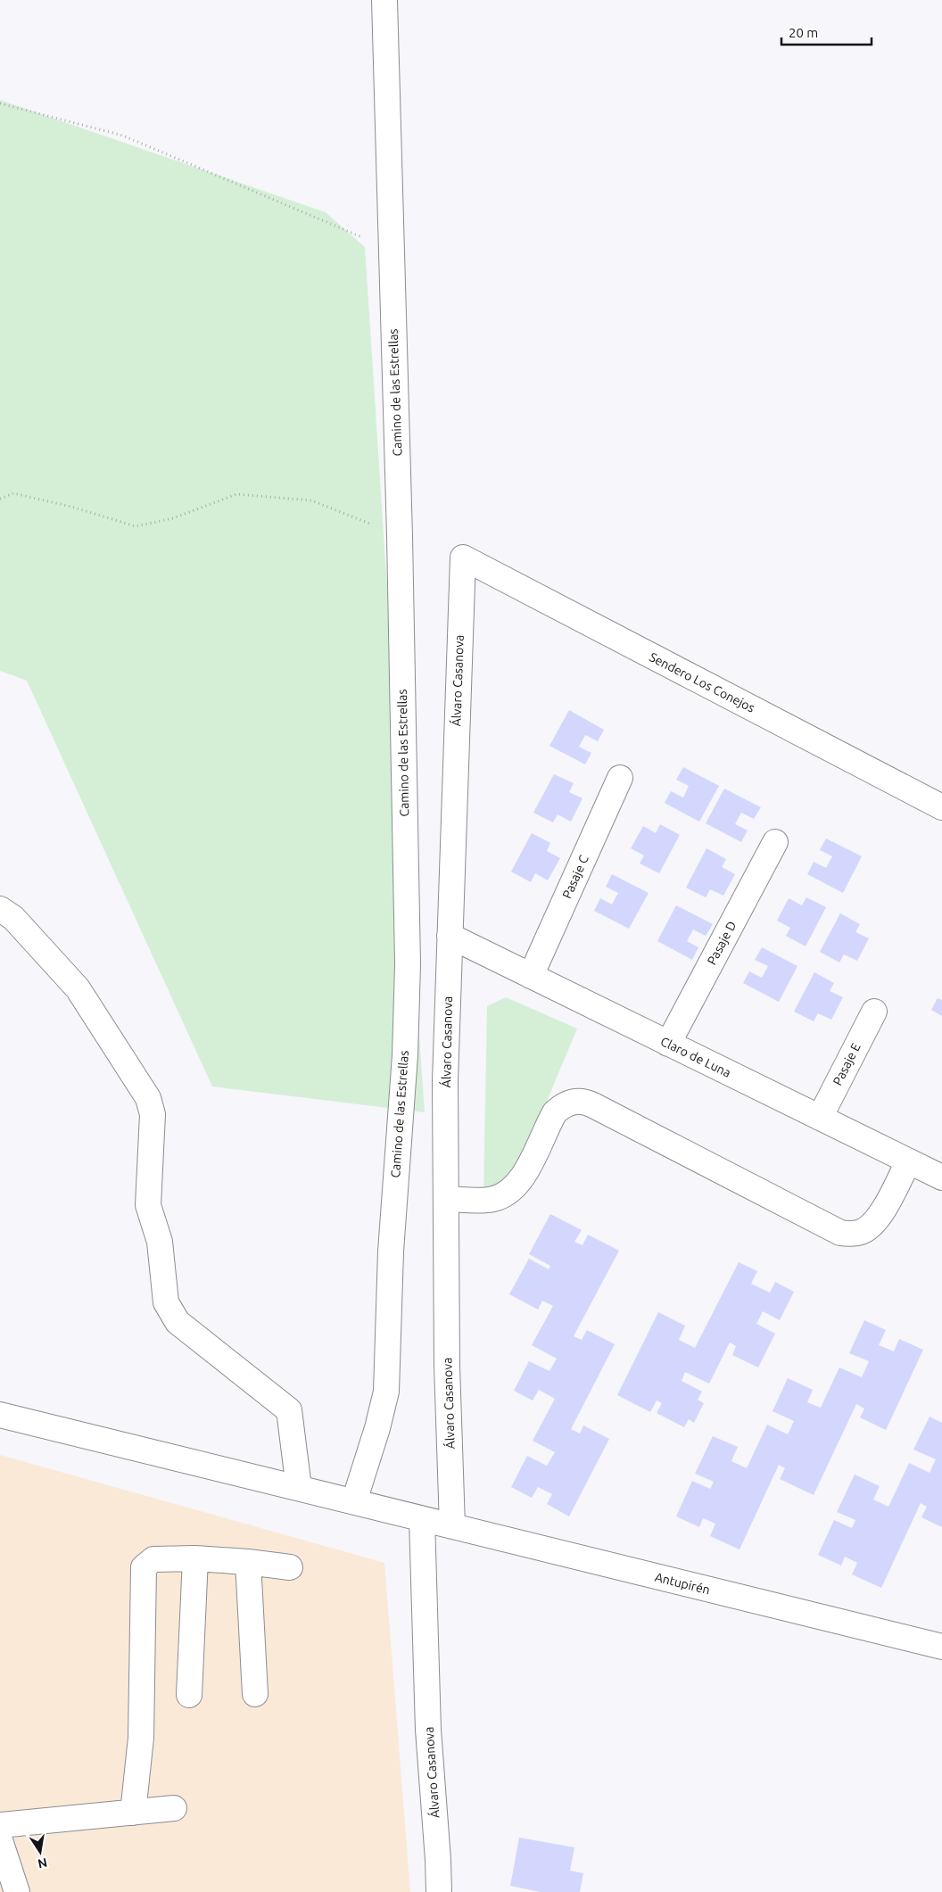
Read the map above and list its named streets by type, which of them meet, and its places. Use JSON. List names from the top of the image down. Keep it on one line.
{"streets":{"street":["Camino de las Estrellas","Álvaro Casanova","Sendero Los Conejos","Pasaje C","Pasaje D","Claro de Luna","Pasaje E","Antupirén"]},"crossings":[["Camino de las Estrellas","Antupirén"],["Álvaro Casanova","Sendero Los Conejos"],["Álvaro Casanova","Claro de Luna"],["Álvaro Casanova","Antupirén"],["Pasaje C","Claro de Luna"],["Pasaje D","Claro de Luna"],["Claro de Luna","Pasaje E"]],"scale_bar":"20 m","north":"bottom"}
